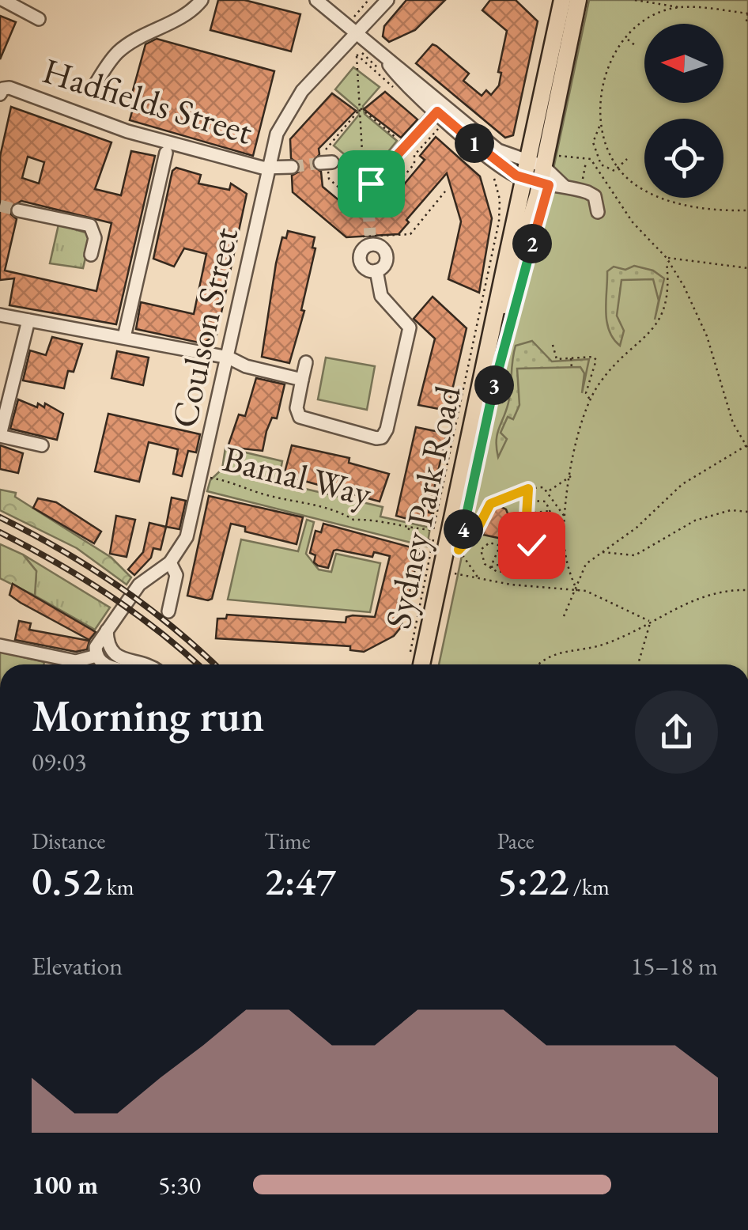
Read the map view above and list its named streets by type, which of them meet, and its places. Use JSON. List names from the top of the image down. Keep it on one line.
{"streets":{"main road":["Sydney Park Road"],"street":["Hadfields Street","Coulson Street"],"path":["Bamal Way"]},"crossings":[["Hadfields Street","Coulson Street"],["Coulson Street","Bamal Way"]],"north":"left","page":{"pins":["1","2","3","4"],"heading":["Morning run","09:03"],"stats":[["Distance","0.52 km"],["Time","2:47"],["Pace","5:22 /km"]],"chart":["Elevation","15–18 m"],"list":[{"name":"100 m","note":"5:30"}]}}
